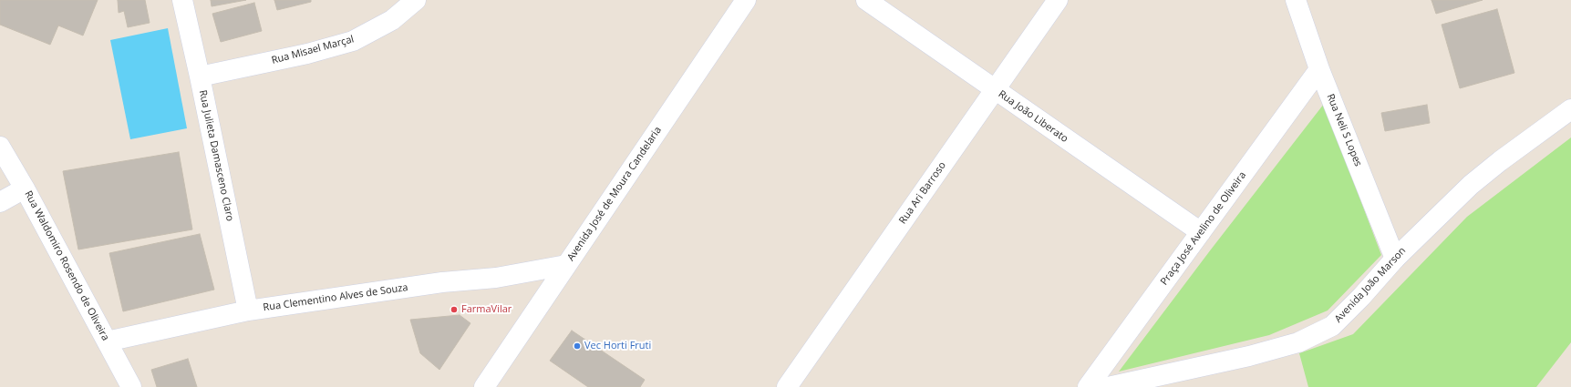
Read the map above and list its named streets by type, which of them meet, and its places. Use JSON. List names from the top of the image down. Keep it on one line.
{"streets":{"street":["Rua Misael Marçal","Rua João Liberato","Rua Neli S Lopes","Rua Julieta Damasceno Claro","Rua Ari Barroso","Avenida José de Moura Candelaria","Praça José Avelino de Oliveira","Rua Waldomiro Rosendo de Oliveira","Avenida João Marson","Rua Clementino Alves de Souza"]},"crossings":[["Rua Misael Marçal","Rua Julieta Damasceno Claro"],["Rua João Liberato","Rua Ari Barroso"],["Rua João Liberato","Praça José Avelino de Oliveira"],["Rua Neli S Lopes","Praça José Avelino de Oliveira"],["Rua Neli S Lopes","Avenida João Marson"],["Rua Julieta Damasceno Claro","Rua Clementino Alves de Souza"],["Avenida José de Moura Candelaria","Rua Clementino Alves de Souza"],["Rua Waldomiro Rosendo de Oliveira","Rua Clementino Alves de Souza"]],"places":["FarmaVilar","Vec Horti Fruti"]}
